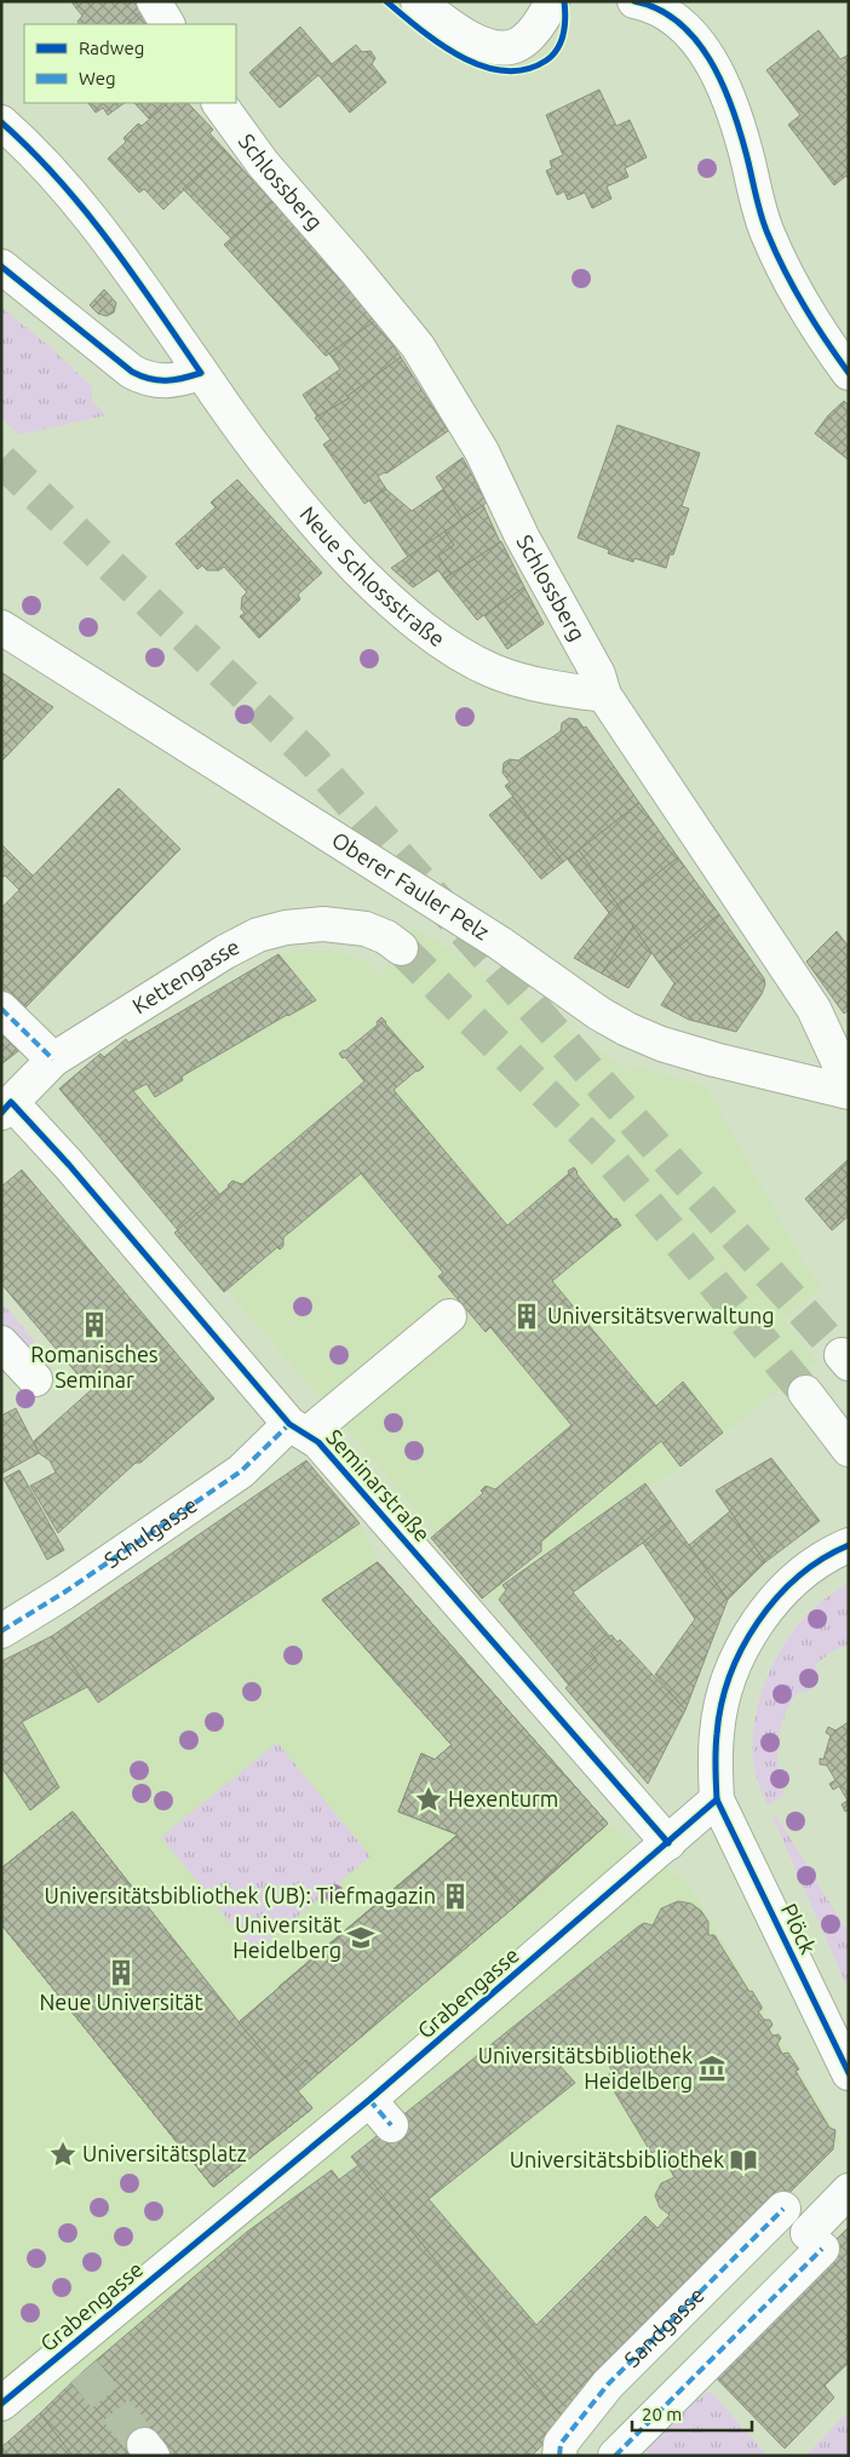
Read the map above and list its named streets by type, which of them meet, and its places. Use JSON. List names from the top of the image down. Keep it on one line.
{"streets":{"street":["Schlossberg","Neue Schlossstraße","Oberer Fauler Pelz","Kettengasse","Seminarstraße","Schulgasse","Plöck","Grabengasse","Sandgasse"]},"crossings":[["Schlossberg","Neue Schlossstraße"],["Schlossberg","Oberer Fauler Pelz"],["Kettengasse","Seminarstraße"],["Seminarstraße","Schulgasse"],["Seminarstraße","Grabengasse"],["Plöck","Grabengasse"]],"places":{"building":["Universitätsverwaltung","Romanisches Seminar","Universitätsbibliothek (UB): Tiefmagazin","Neue Universität"],"place":["Hexenturm","Universitätsplatz"],"school or university":["Universität Heidelberg"],"museum":["Universitätsbibliothek Heidelberg"],"library":["Universitätsbibliothek"]},"legend":["Radweg","Weg"],"scale_bar":"20 m"}
